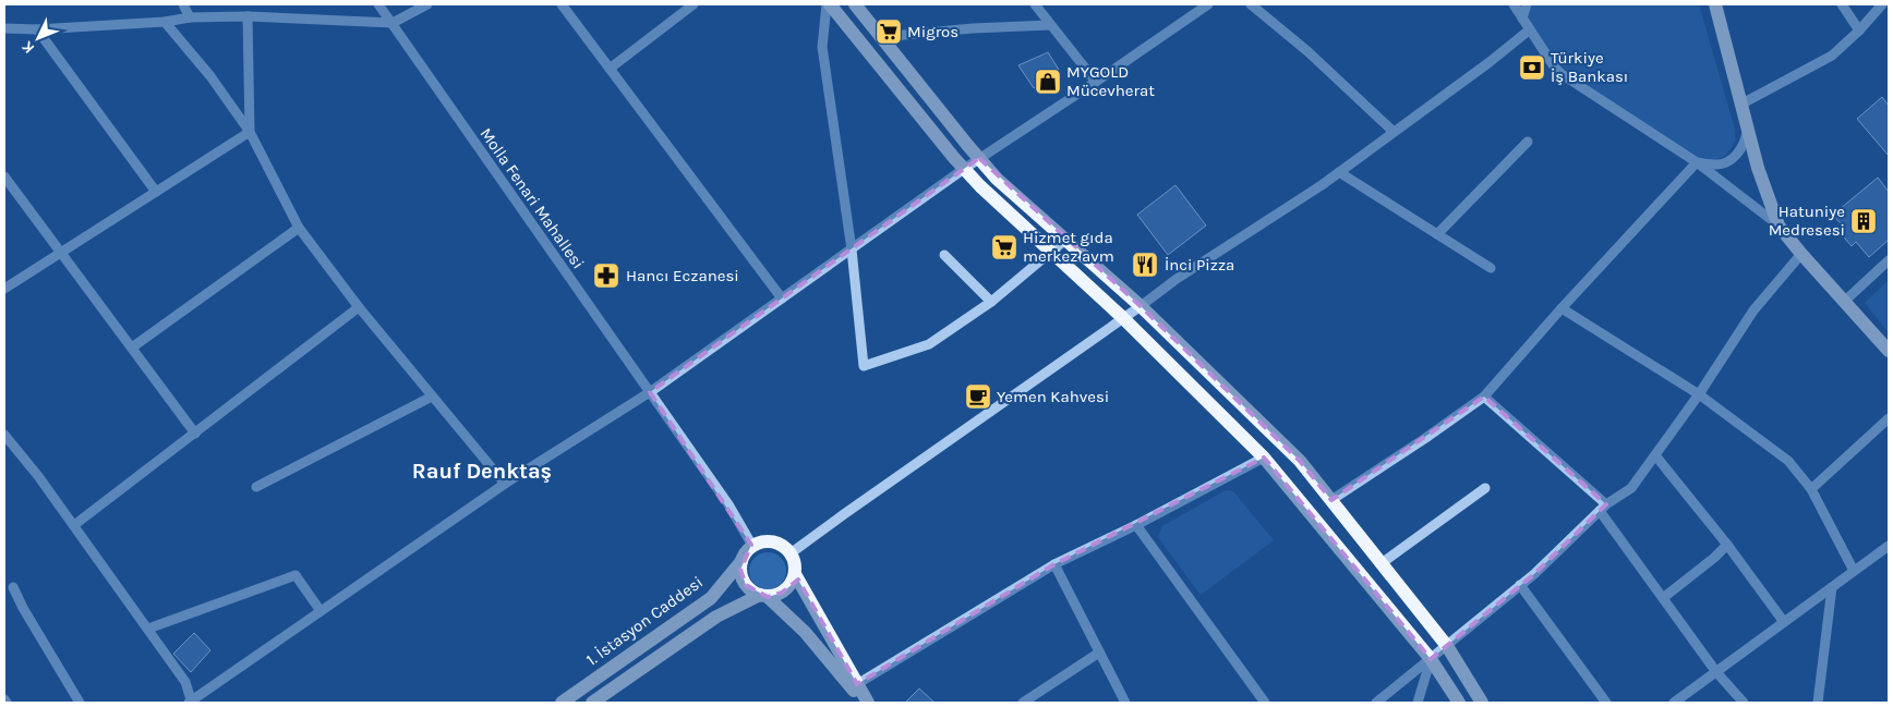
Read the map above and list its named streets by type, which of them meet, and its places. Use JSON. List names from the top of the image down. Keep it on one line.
{"streets":{"main road":["1. İstasyon Caddesi"],"street":["Molla Fenari Mahallesi"]},"crossings":[["Molla Fenari Mahallesi","1. İstasyon Caddesi"]],"districts":["Rauf Denktaş"],"places":{"supermarket":["Migros","Hizmet gıda merkez avm"],"bank":["Türkiye İş Bankası"],"shop":["MYGOLD Mücevherat"],"building":["Hatuniye Medresesi"],"restaurant":["İnci Pizza"],"pharmacy":["Hancı Eczanesi"],"cafe":["Yemen Kahvesi"]},"north":"bottom left"}
